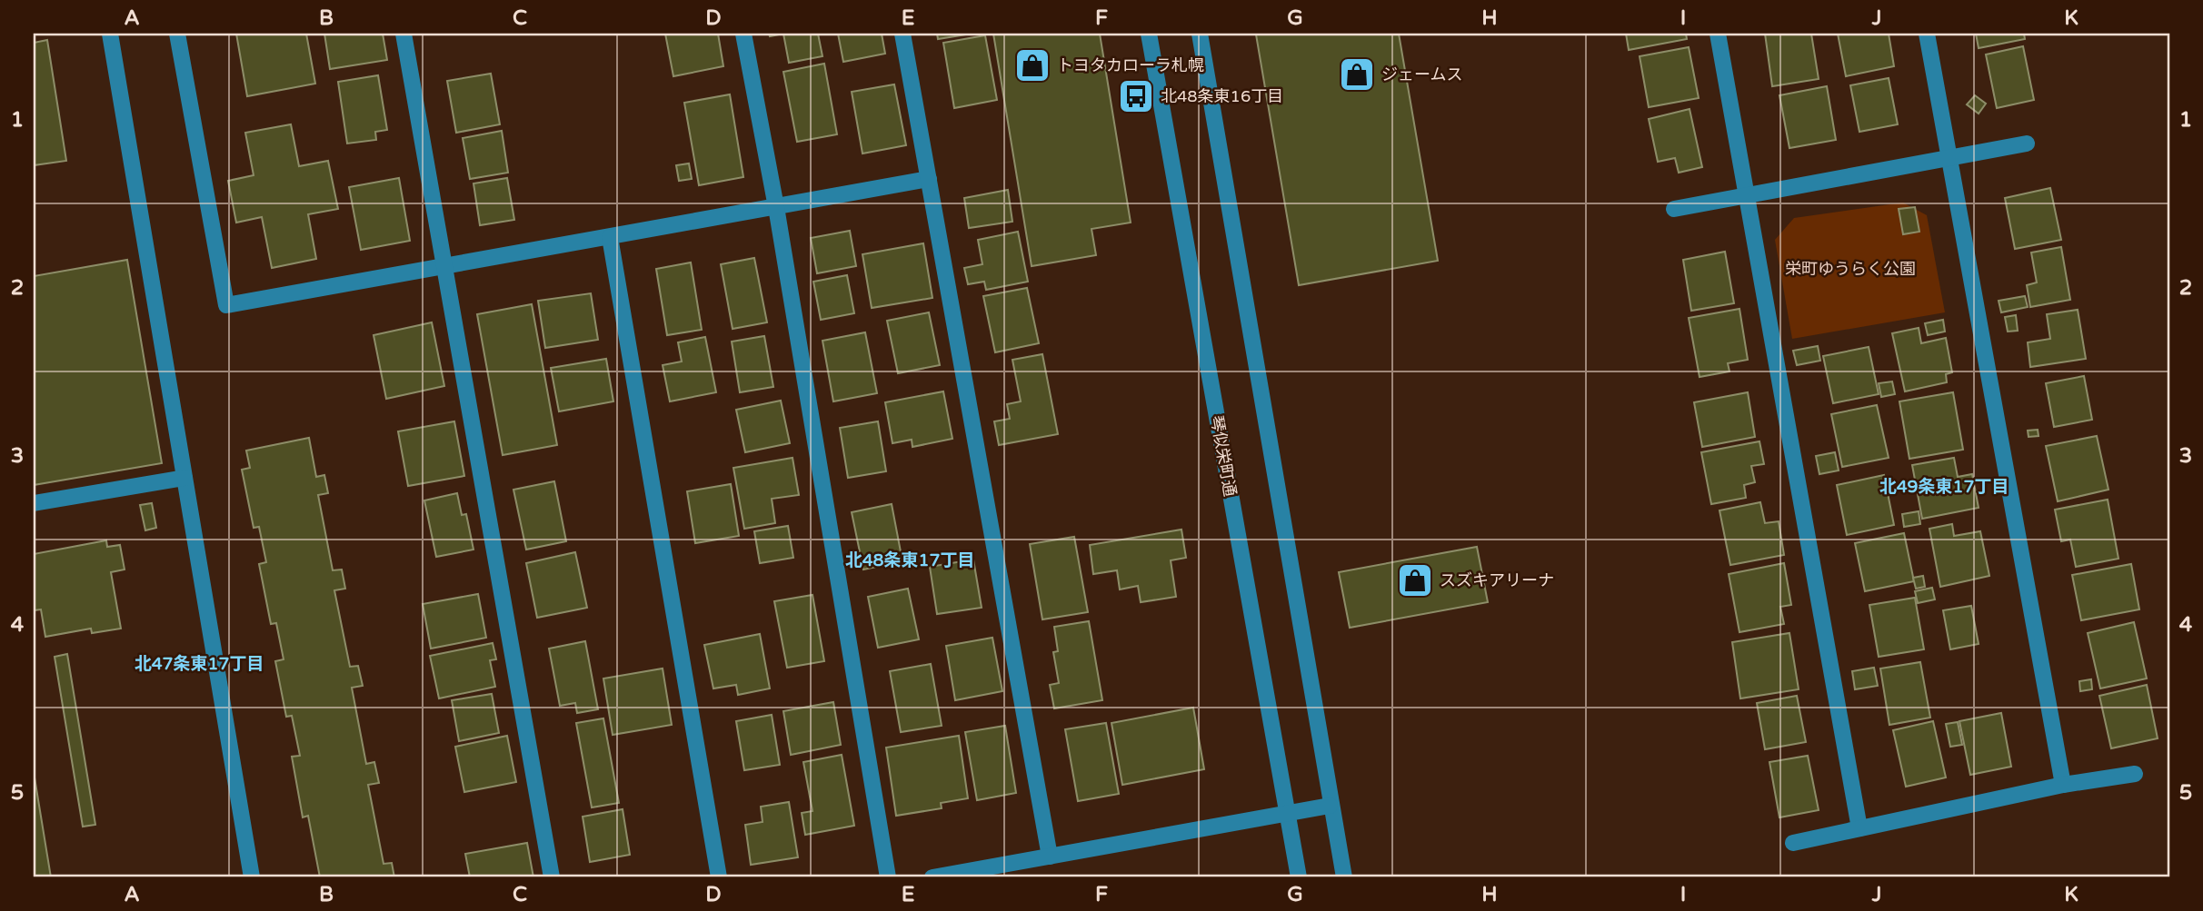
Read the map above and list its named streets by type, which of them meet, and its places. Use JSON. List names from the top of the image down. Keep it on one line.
{"streets":{"street":["琴似栄町通"]},"districts":["北49条東17丁目","北48条東17丁目","北47条東17丁目"],"parks":["栄町ゆうらく公園"],"places":{"shop":["トヨタカローラ札幌","ジェームス","スズキアリーナ"],"bus stop":["北48条東16丁目"]},"grid":{"columns":["A","B","C","D","E","F","G","H","I","J","K"],"rows":["1","2","3","4","5"]}}
